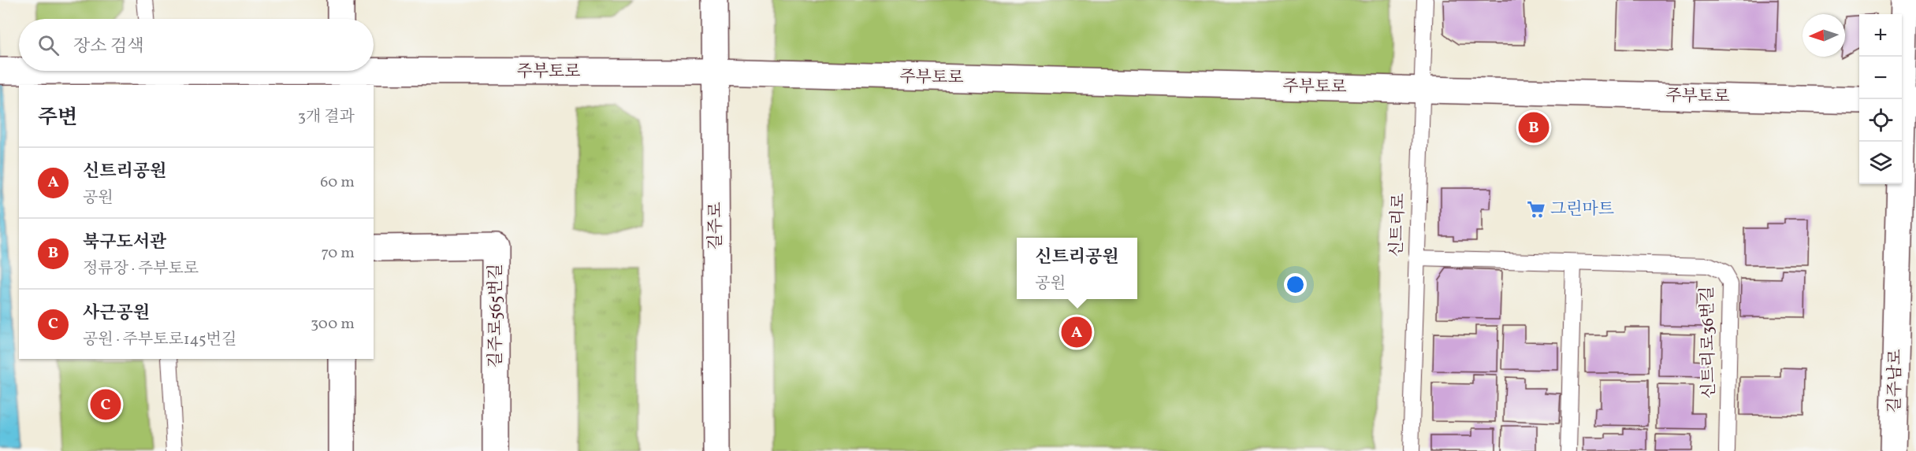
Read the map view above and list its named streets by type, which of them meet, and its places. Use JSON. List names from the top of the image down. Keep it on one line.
{"streets":{"main road":["주부토로","길주로","길주로565번길","길주남로"],"lane":["신트리로","신트리로36번길"]},"crossings":[["주부토로","신트리로"],["주부토로","길주로"],["신트리로","신트리로36번길"]],"places":{"supermarket":["그린마트"]},"north":"left","page":{"map_buttons":["+","−"],"search":"장소 검색","heading":["주변","3개 결과"],"pins":["B","A","C"],"list":[{"mark":"A","name":"신트리공원","note":"공원","value":"60 m"},{"mark":"B","name":"북구도서관","note":"정류장 · 주부토로","value":"70 m"},{"mark":"C","name":"사근공원","note":"공원 · 주부토로145번길","value":"300 m"}],"popup":["신트리공원","공원"]}}
